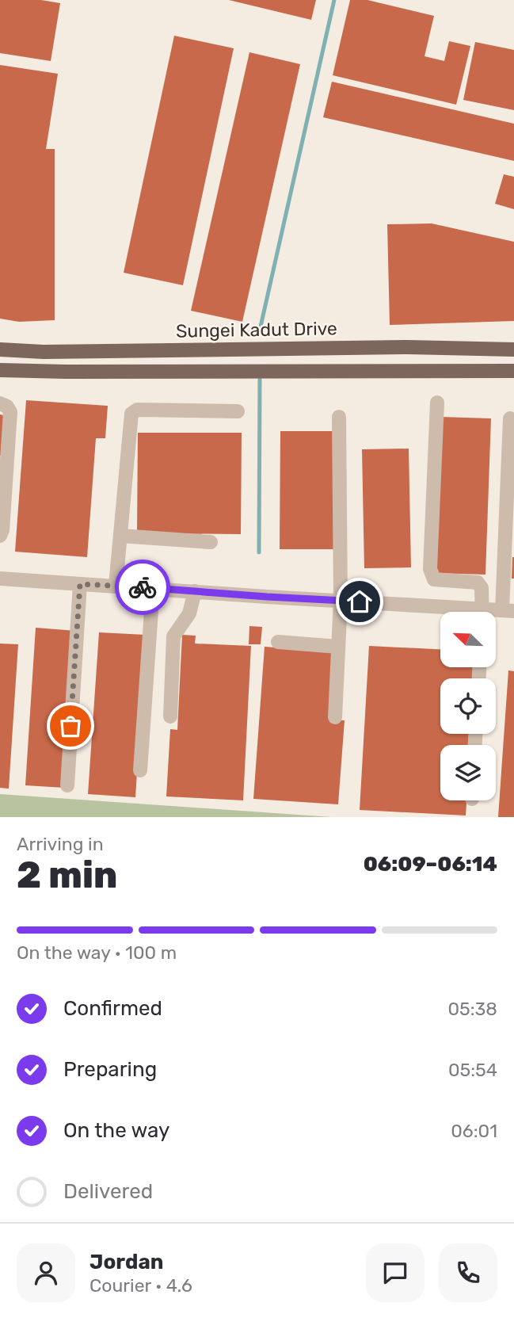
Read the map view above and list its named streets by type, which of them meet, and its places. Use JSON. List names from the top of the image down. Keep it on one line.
{"streets":{"main road":["Sungei Kadut Drive"]},"north":"top left","page":{"heading":["2 min","Arriving in","06:09–06:14"],"panel":["Jordan","Courier · 4.6"],"bar":"On the way · 100 m","list":[["Confirmed","05:38"],["Preparing","05:54"],["On the way","06:01"],"Delivered"]}}
